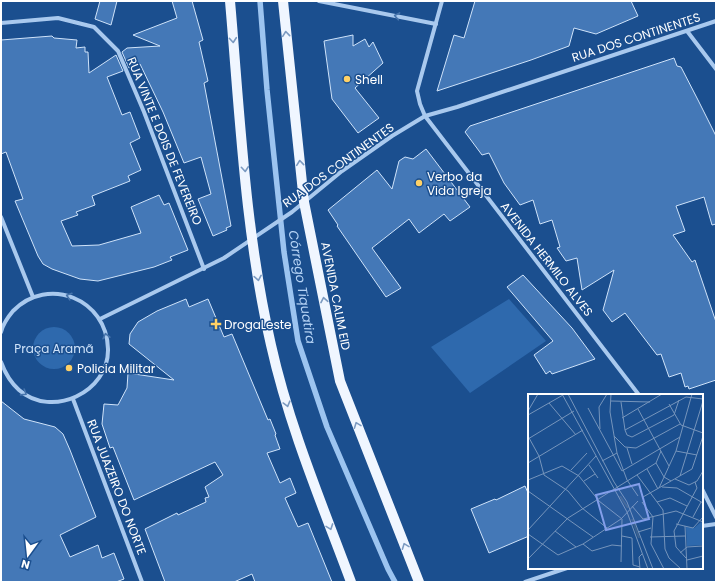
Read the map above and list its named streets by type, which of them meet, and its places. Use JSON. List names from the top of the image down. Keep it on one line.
{"streets":{"main road":["AVENIDA CALIM EID"],"street":["RUA DOS CONTINENTES","RUA VINTE E DOIS DE FEVEREIRO","AVENIDA HERMILO ALVES","RUA JUAZEIRO DO NORTE"]},"crossings":[["RUA DOS CONTINENTES","RUA VINTE E DOIS DE FEVEREIRO"],["RUA DOS CONTINENTES","AVENIDA HERMILO ALVES"],["RUA DOS CONTINENTES","AVENIDA CALIM EID"]],"water":["Córrego Tiquatira"],"parks":["Praça Aramã"],"places":{"other":["Shell","Verbo da Vida Igreja","Policia Militar"],"health":["DrogaLeste"]},"north":"bottom"}
